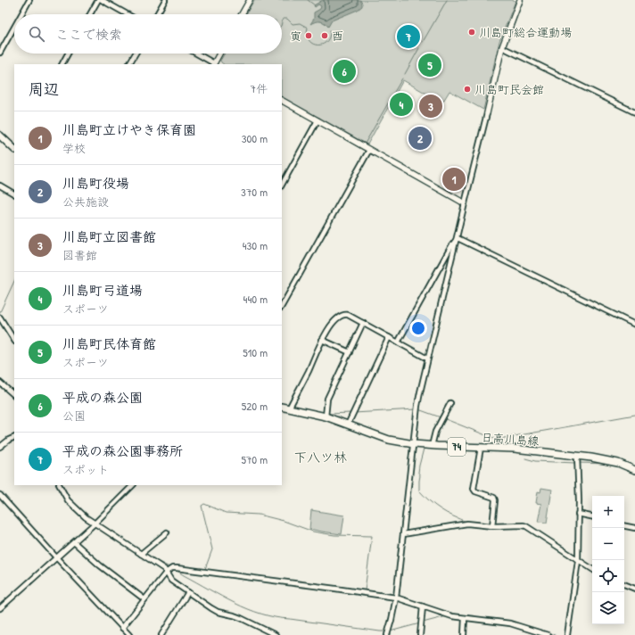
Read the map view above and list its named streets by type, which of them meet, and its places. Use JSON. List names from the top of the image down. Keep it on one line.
{"streets":{"main road":["日高川島線","74"]},"districts":["下八ツ林"],"places":["川島町総合運動場","寅","酉","川島町民会館"],"page":{"search":"ここで検索","pins":["7","5","6","4","3","2","1"],"heading":["周辺","7件"],"list":[{"mark":"1","name":"川島町立けやき保育園","note":"学校","value":"300 m"},{"mark":"2","name":"川島町役場","note":"公共施設","value":"370 m"},{"mark":"3","name":"川島町立図書館","note":"図書館","value":"430 m"},{"mark":"4","name":"川島町弓道場","note":"スポーツ","value":"440 m"},{"mark":"5","name":"川島町民体育館","note":"スポーツ","value":"510 m"},{"mark":"6","name":"平成の森公園","note":"公園","value":"520 m"},{"mark":"7","name":"平成の森公園事務所","note":"スポット","value":"570 m"}],"map_buttons":["+","−"]}}
